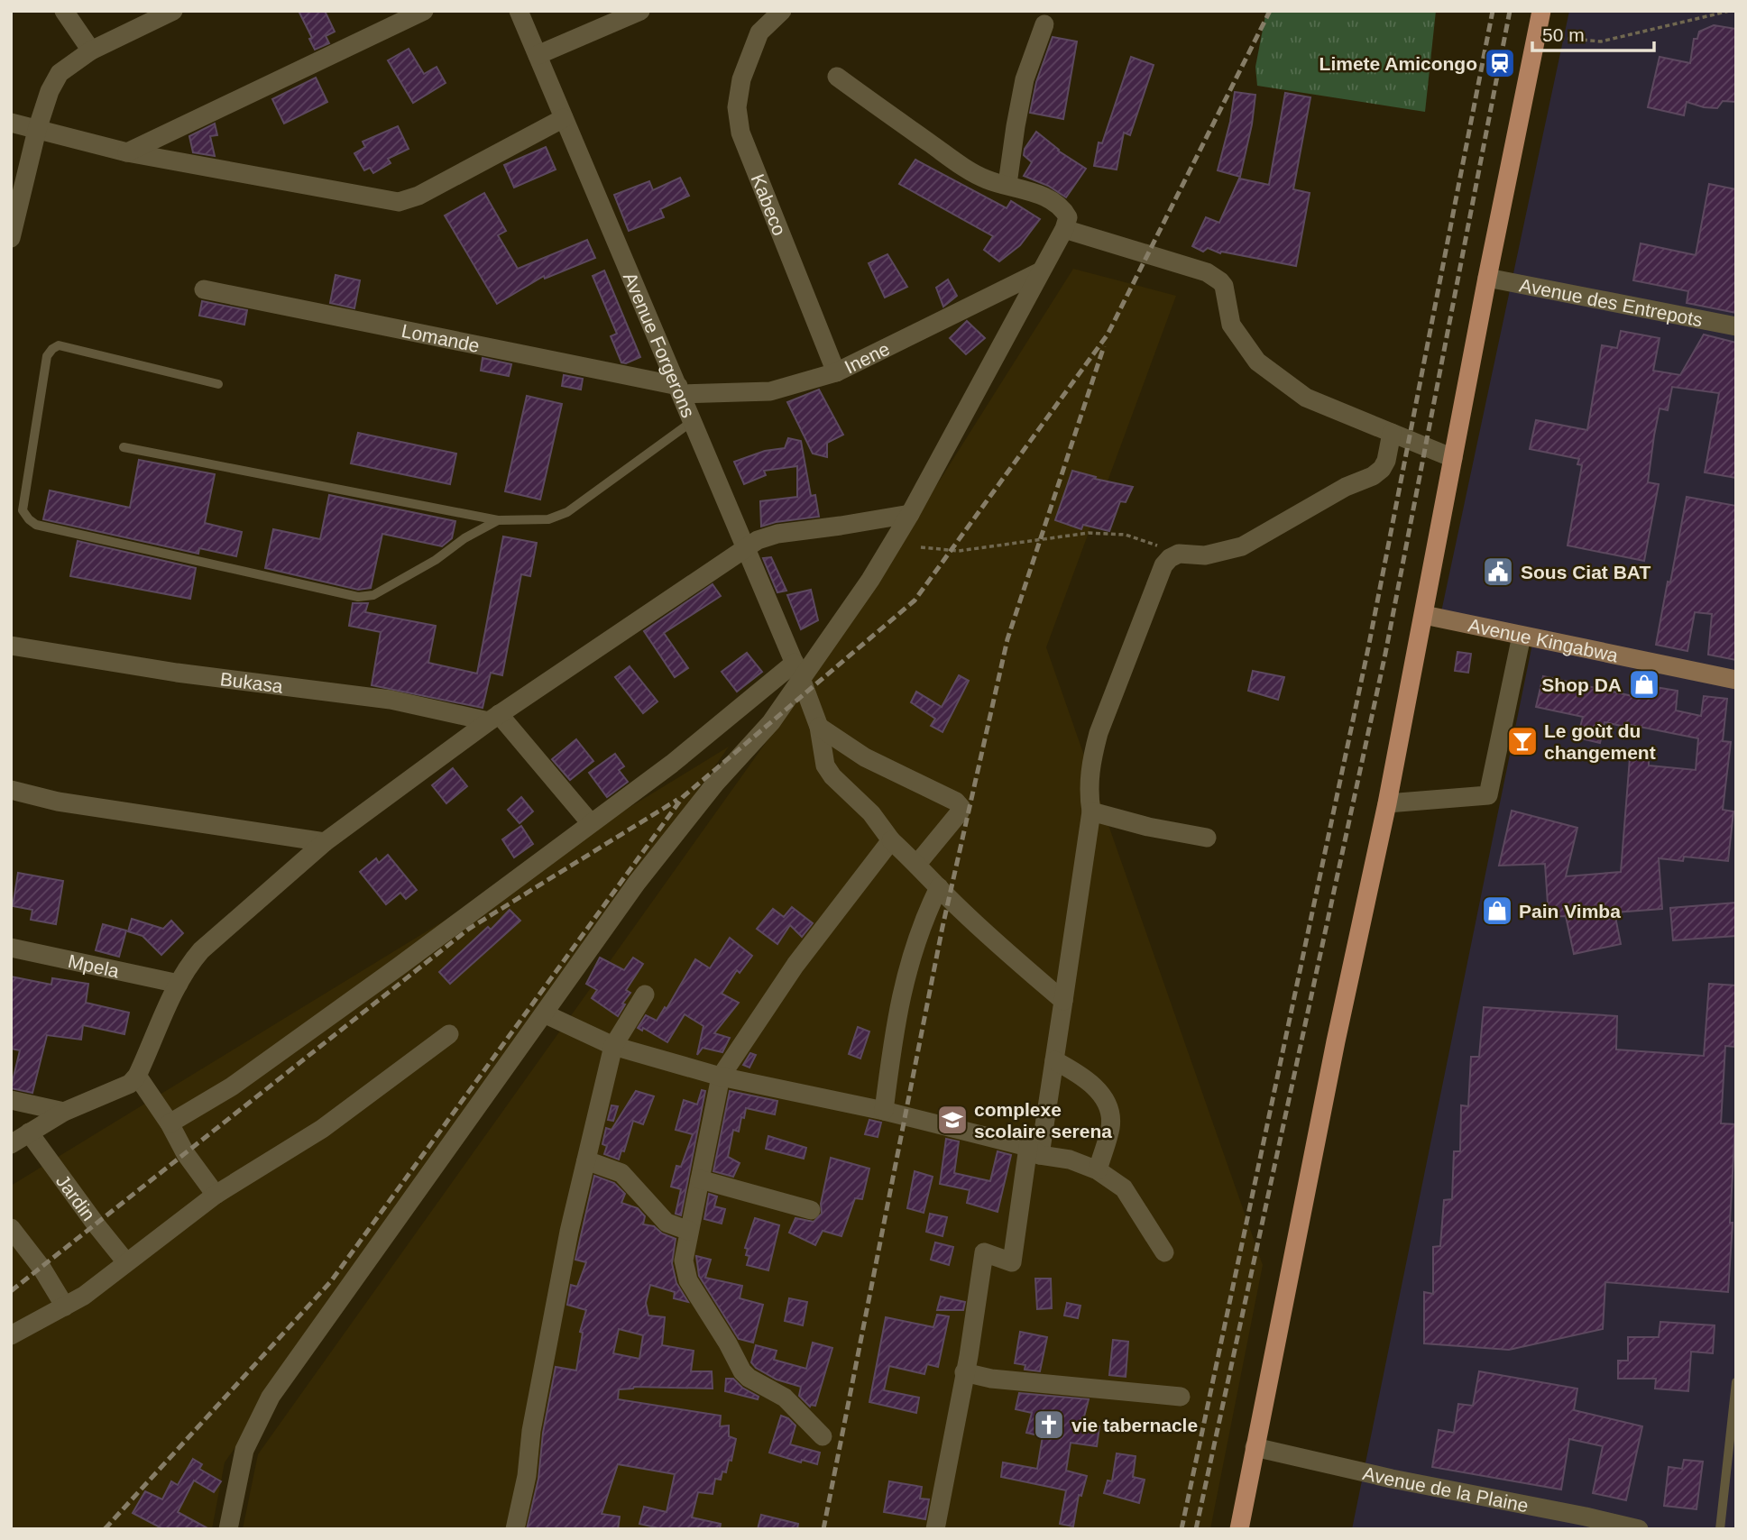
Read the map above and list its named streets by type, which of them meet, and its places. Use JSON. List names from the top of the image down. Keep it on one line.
{"streets":{"street":["Kabeco","Avenue des Entrepots","Lomande","Avenue Forgerons","Inene","Avenue Kingabwa","Bukasa","Mpela","Jardin","Avenue de la Plaine"]},"crossings":[["Kabeco","Inene"],["Lomande","Avenue Forgerons"],["Lomande","Inene"],["Avenue Forgerons","Inene"]],"places":{"station":["Limete Amicongo"],"public building":["Sous Ciat BAT"],"shop":["Shop DA","Pain Vimba"],"bar":["Le goùt du changement"],"school or university":["complexe scolaire serena"],"church":["vie tabernacle"]},"scale_bar":"50 m"}
